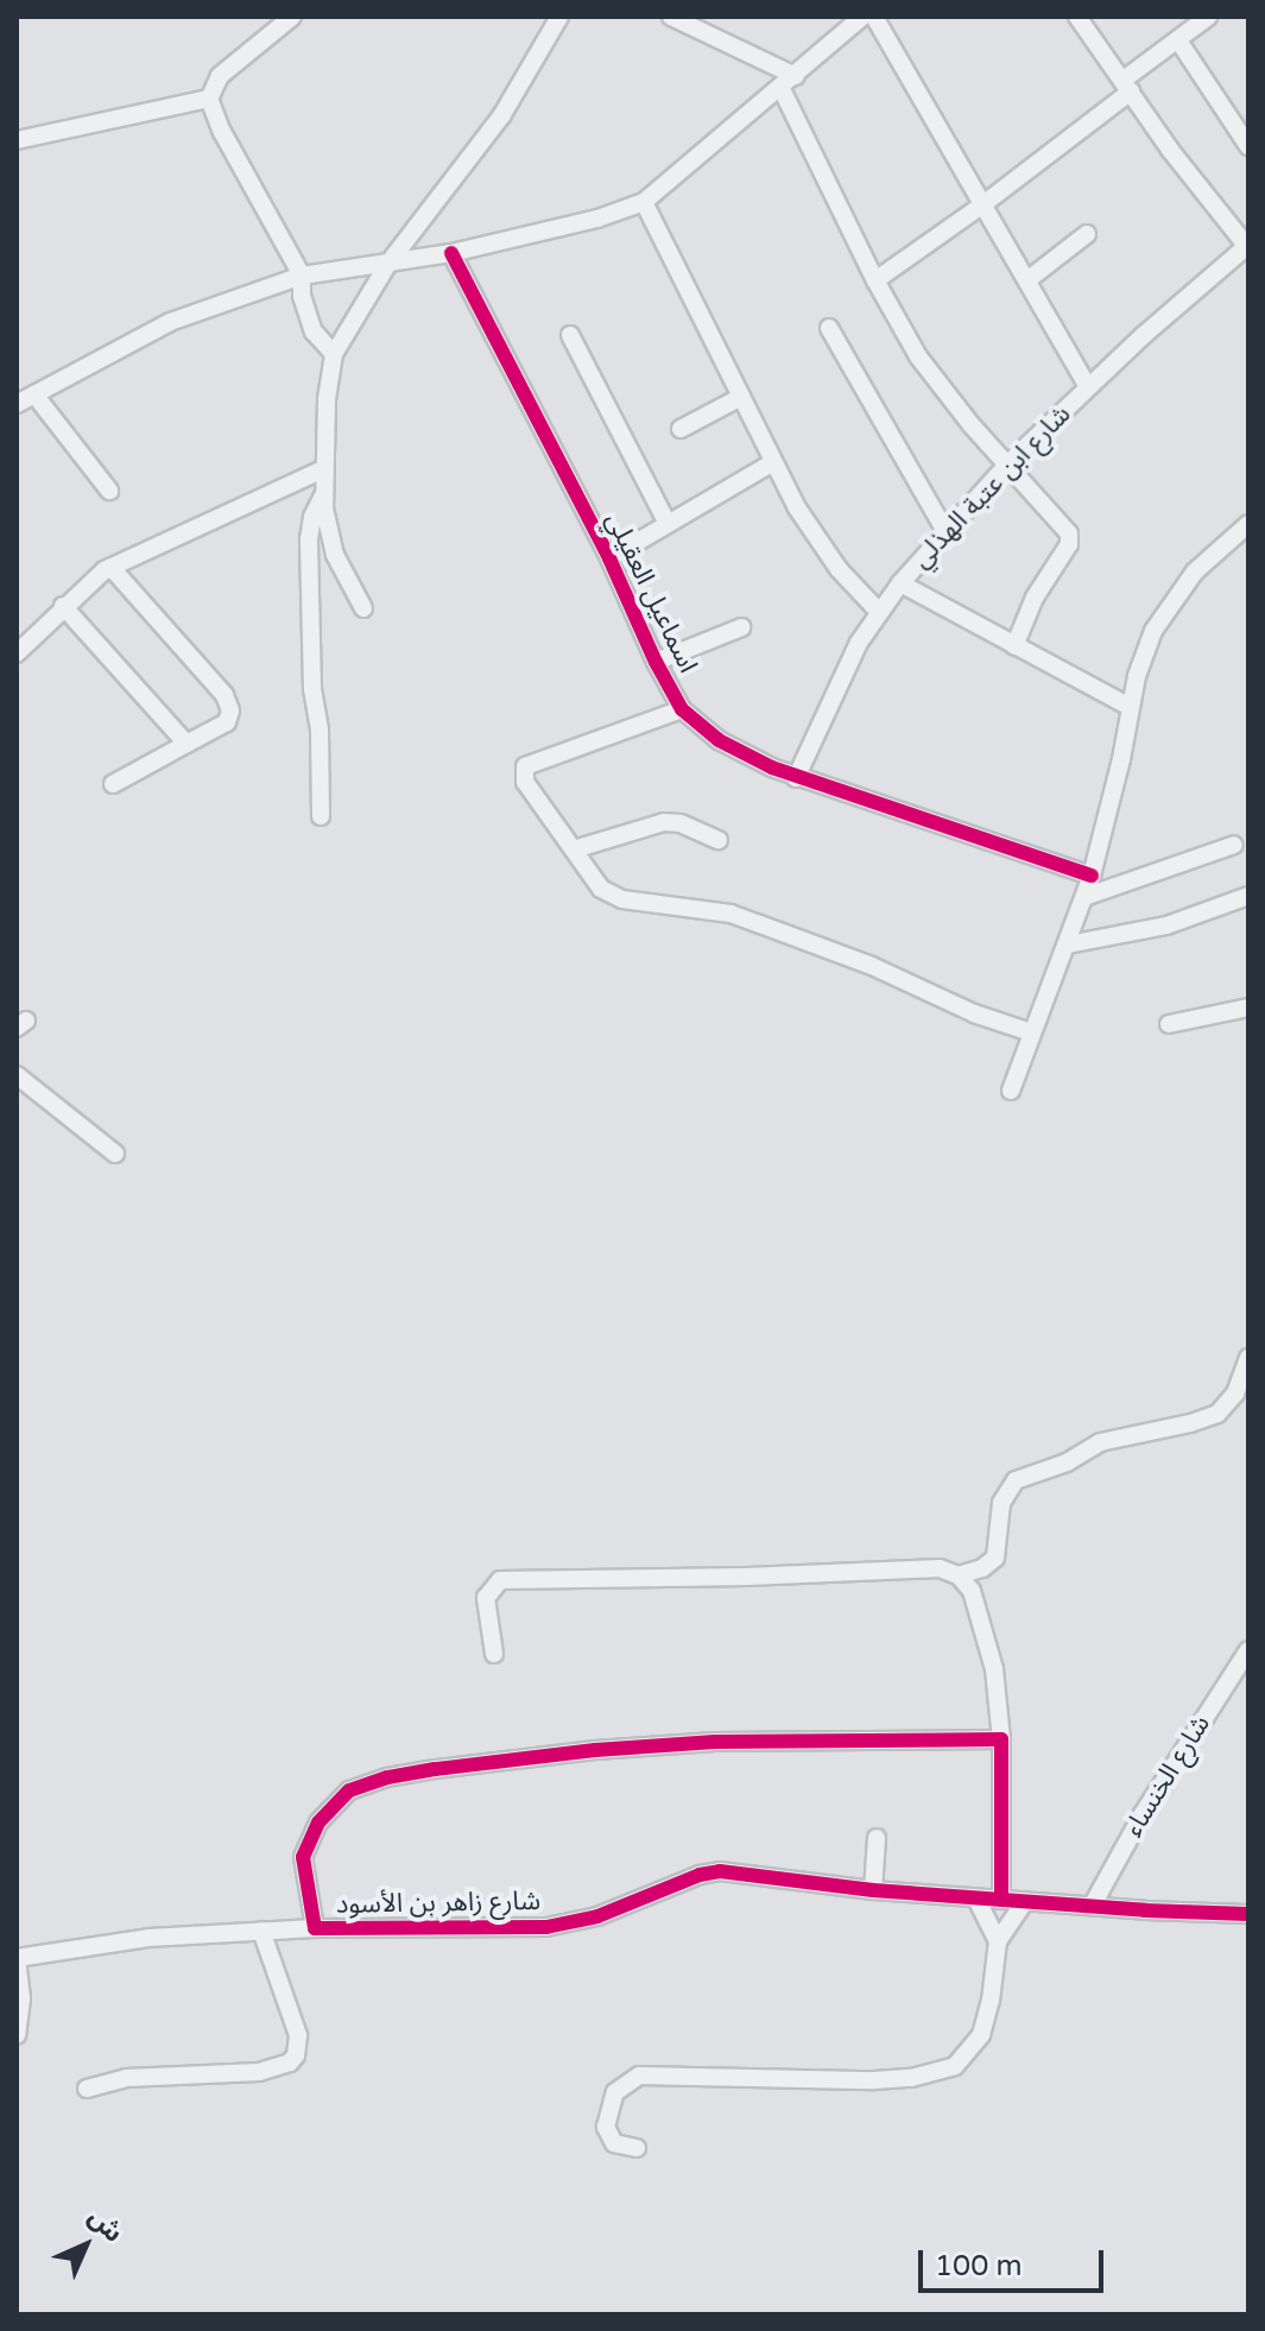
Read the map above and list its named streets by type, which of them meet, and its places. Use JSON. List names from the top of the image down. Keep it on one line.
{"streets":{"street":["شارع ابن عتبة الهذلي","اسماعيل العقيلي","شارع الخنساء","شارع زاهر بن الأسود"]},"crossings":[["شارع ابن عتبة الهذلي","اسماعيل العقيلي"],["شارع الخنساء","شارع زاهر بن الأسود"]],"scale_bar":"100 m","north":"top right"}
